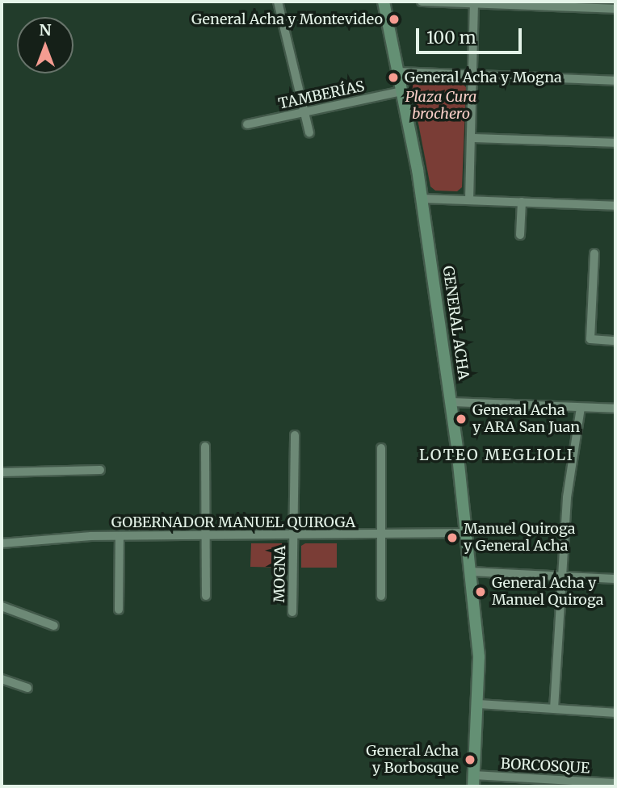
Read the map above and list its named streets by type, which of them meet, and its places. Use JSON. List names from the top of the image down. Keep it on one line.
{"streets":{"main road":["GENERAL ACHA"],"street":["TAMBERÍAS","GOBERNADOR MANUEL QUIROGA","MOGNA","BORCOSQUE"]},"crossings":[["TAMBERÍAS","GENERAL ACHA"],["GENERAL ACHA","GOBERNADOR MANUEL QUIROGA"],["GENERAL ACHA","BORCOSQUE"],["GOBERNADOR MANUEL QUIROGA","MOGNA"]],"districts":["LOTEO MEGLIOLI"],"parks":["Plaza Cura brochero"],"places":["General Acha y Montevideo","General Acha y Mogna","General Acha y ARA San Juan","Manuel Quiroga y General Acha","General Acha y Manuel Quiroga","General Acha y Borbosque"],"scale_bar":"100 m","north":"top"}
